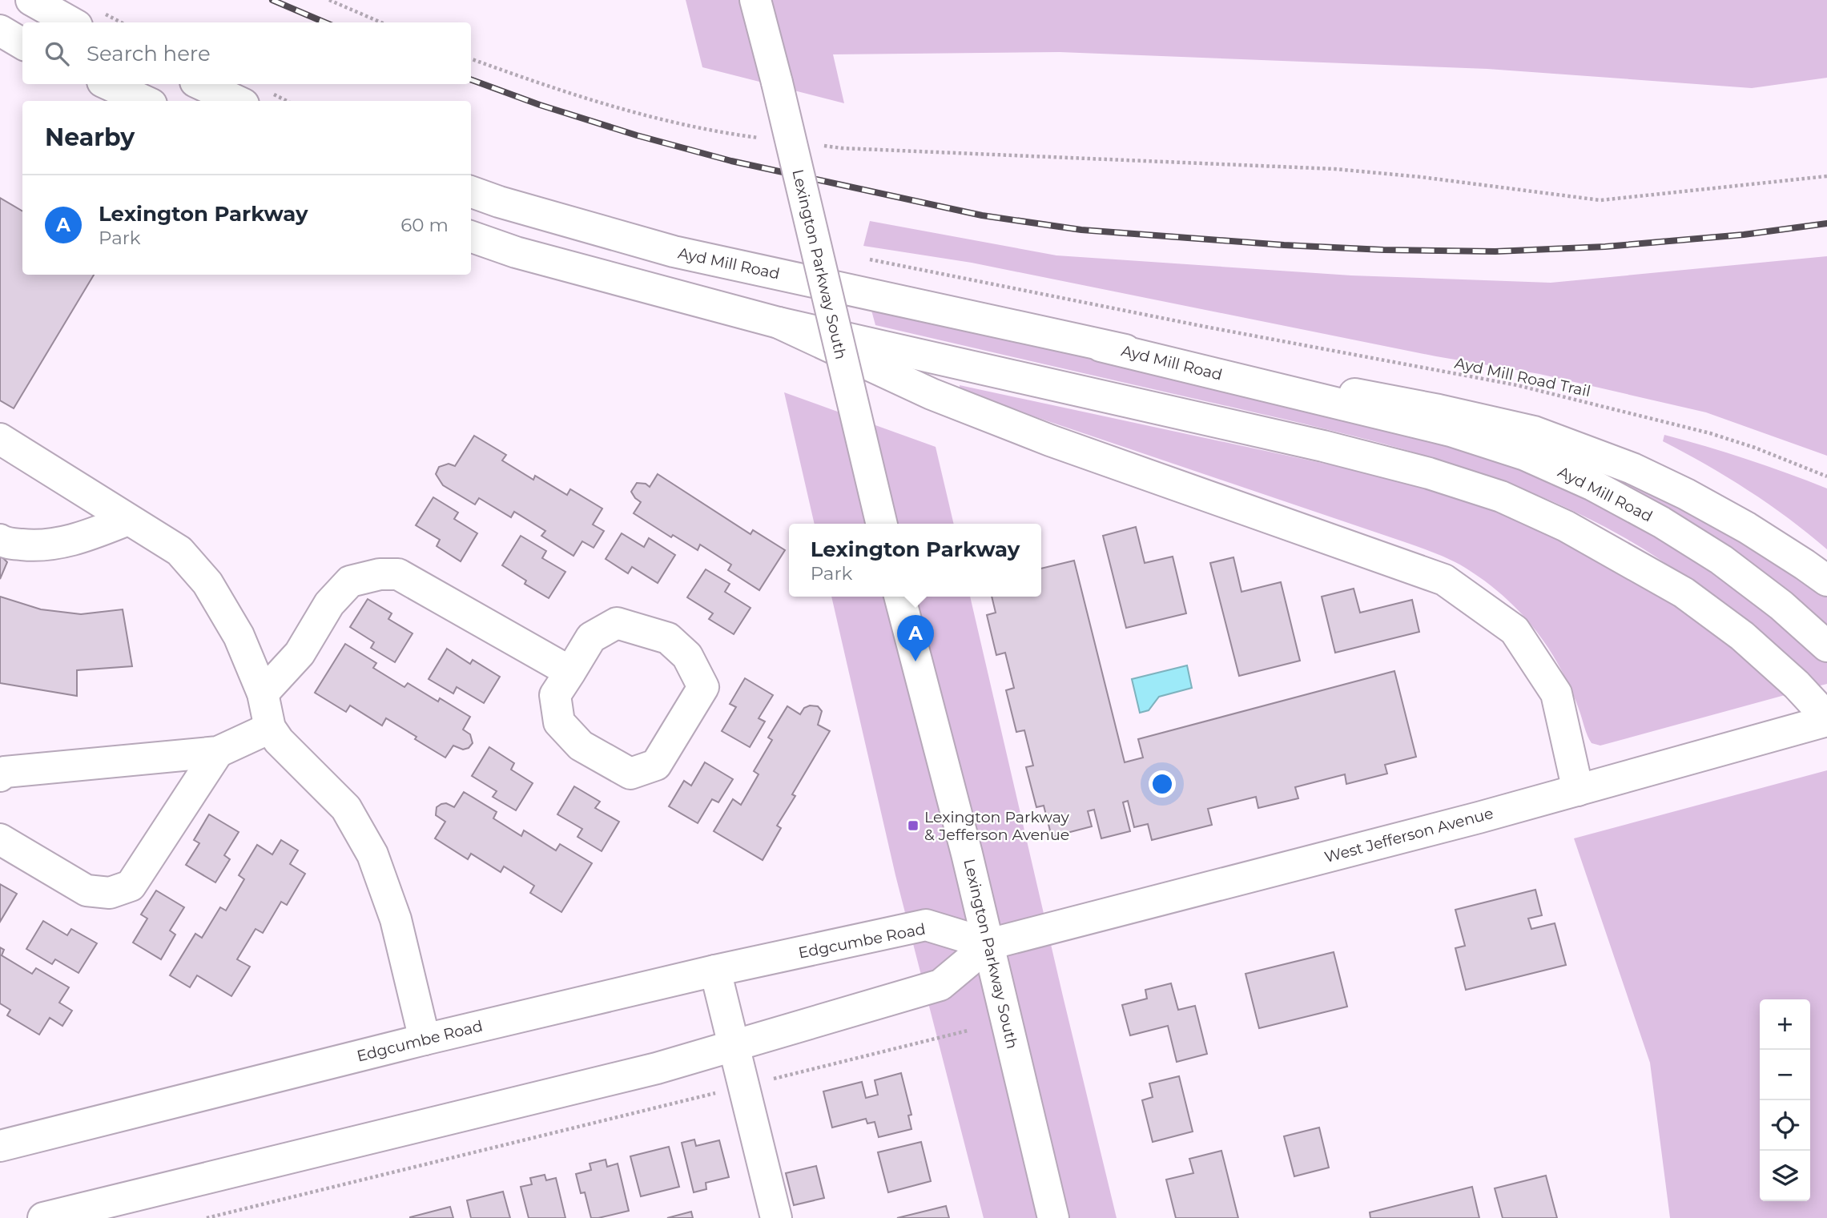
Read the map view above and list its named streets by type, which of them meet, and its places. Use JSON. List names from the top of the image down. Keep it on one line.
{"streets":{"main road":["Ayd Mill Road","Lexington Parkway South","West Jefferson Avenue","Edgcumbe Road"],"path":["Ayd Mill Road Trail"]},"crossings":[["Lexington Parkway South","West Jefferson Avenue"],["Lexington Parkway South","Edgcumbe Road"],["West Jefferson Avenue","Edgcumbe Road"]],"places":{"transit":["Lexington Parkway & Jefferson Avenue"]},"page":{"search":"Search here","heading":"Nearby","list":[{"mark":"A","name":"Lexington Parkway","note":"Park","value":"60 m"}],"popup":["Lexington Parkway","Park"],"pins":"A","map_buttons":["+","−"]}}
